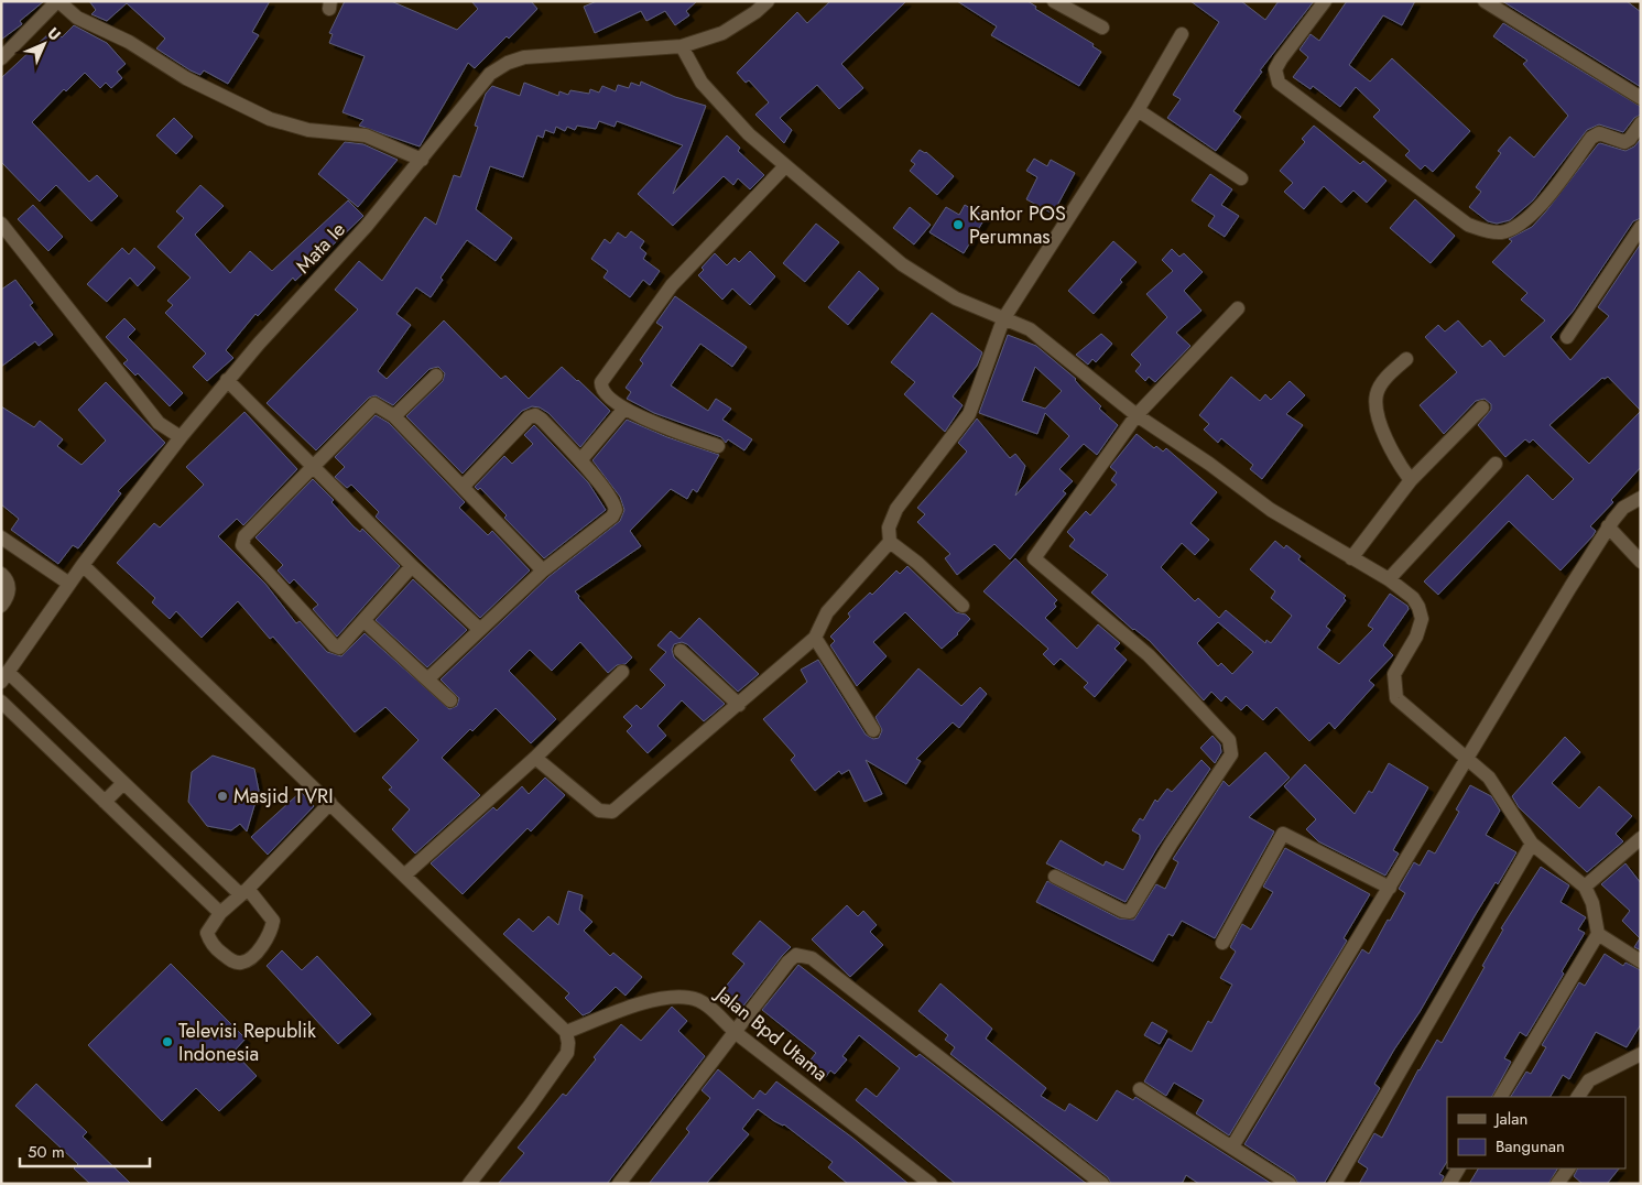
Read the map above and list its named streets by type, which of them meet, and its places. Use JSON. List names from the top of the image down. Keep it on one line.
{"streets":{"street":["Mata Ie","Jalan Bpd Utama"]},"places":["Kantor POS Perumnas","Masjid TVRI","Televisi Republik Indonesia"],"legend":["Jalan","Bangunan"],"scale_bar":"50 m","north":"top right"}
